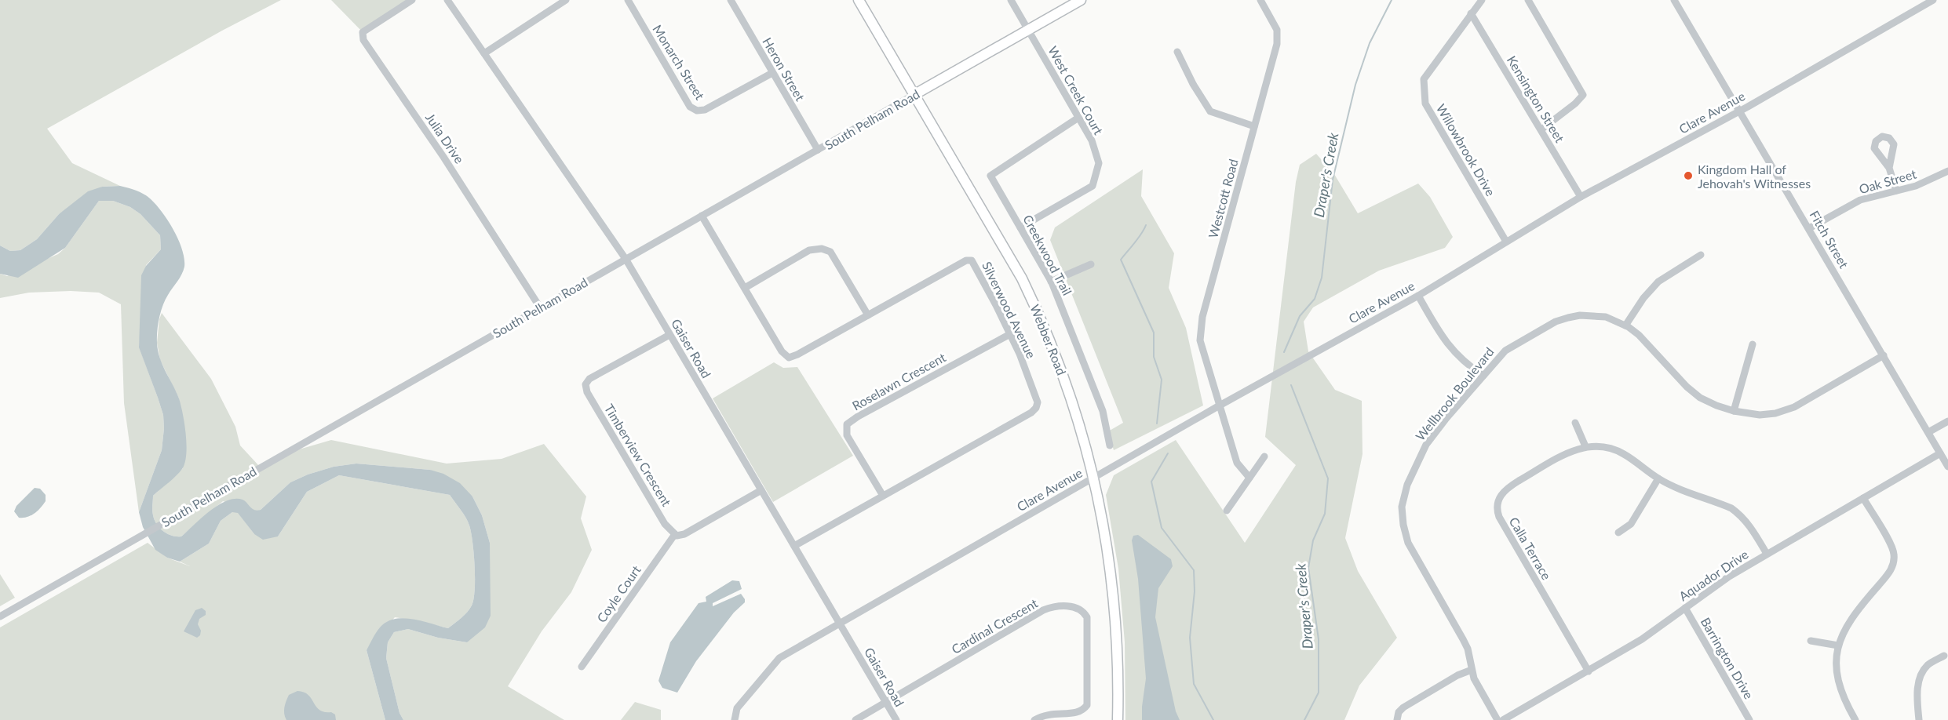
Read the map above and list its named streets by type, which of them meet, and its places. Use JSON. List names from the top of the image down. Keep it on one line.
{"streets":{"main road":["South Pelham Road","Webber Road"],"street":["Monarch Street","Heron Street","West Creek Court","Kensington Street","Clare Avenue","Julia Drive","Willowbrook Drive","Oak Street","Westcott Road","Fitch Street","Creekwood Trail","Silverwood Avenue","Gaiser Road","Roselawn Crescent","Wellbrook Boulevard","Timberview Crescent","Calla Terrace","Aquador Drive","Coyle Court","Cardinal Crescent","Barrington Drive"]},"crossings":[["Monarch Street","Heron Street"],["Heron Street","South Pelham Road"],["West Creek Court","South Pelham Road"],["West Creek Court","Creekwood Trail"],["Kensington Street","Clare Avenue"],["Kensington Street","Willowbrook Drive"],["Clare Avenue","Willowbrook Drive"],["Clare Avenue","Westcott Road"],["Clare Avenue","Fitch Street"],["Clare Avenue","Webber Road"],["Clare Avenue","Gaiser Road"],["South Pelham Road","Julia Drive"],["South Pelham Road","Silverwood Avenue"],["South Pelham Road","Webber Road"],["South Pelham Road","Gaiser Road"],["Oak Street","Fitch Street"],["Fitch Street","Wellbrook Boulevard"],["Fitch Street","Aquador Drive"],["Silverwood Avenue","Gaiser Road"],["Silverwood Avenue","Roselawn Crescent"],["Gaiser Road","Timberview Crescent"],["Gaiser Road","Cardinal Crescent"],["Timberview Crescent","Coyle Court"],["Calla Terrace","Aquador Drive"],["Aquador Drive","Barrington Drive"]],"water":["Draper's Creek"],"places":["Kingdom Hall of Jehovah's Witnesses"]}
